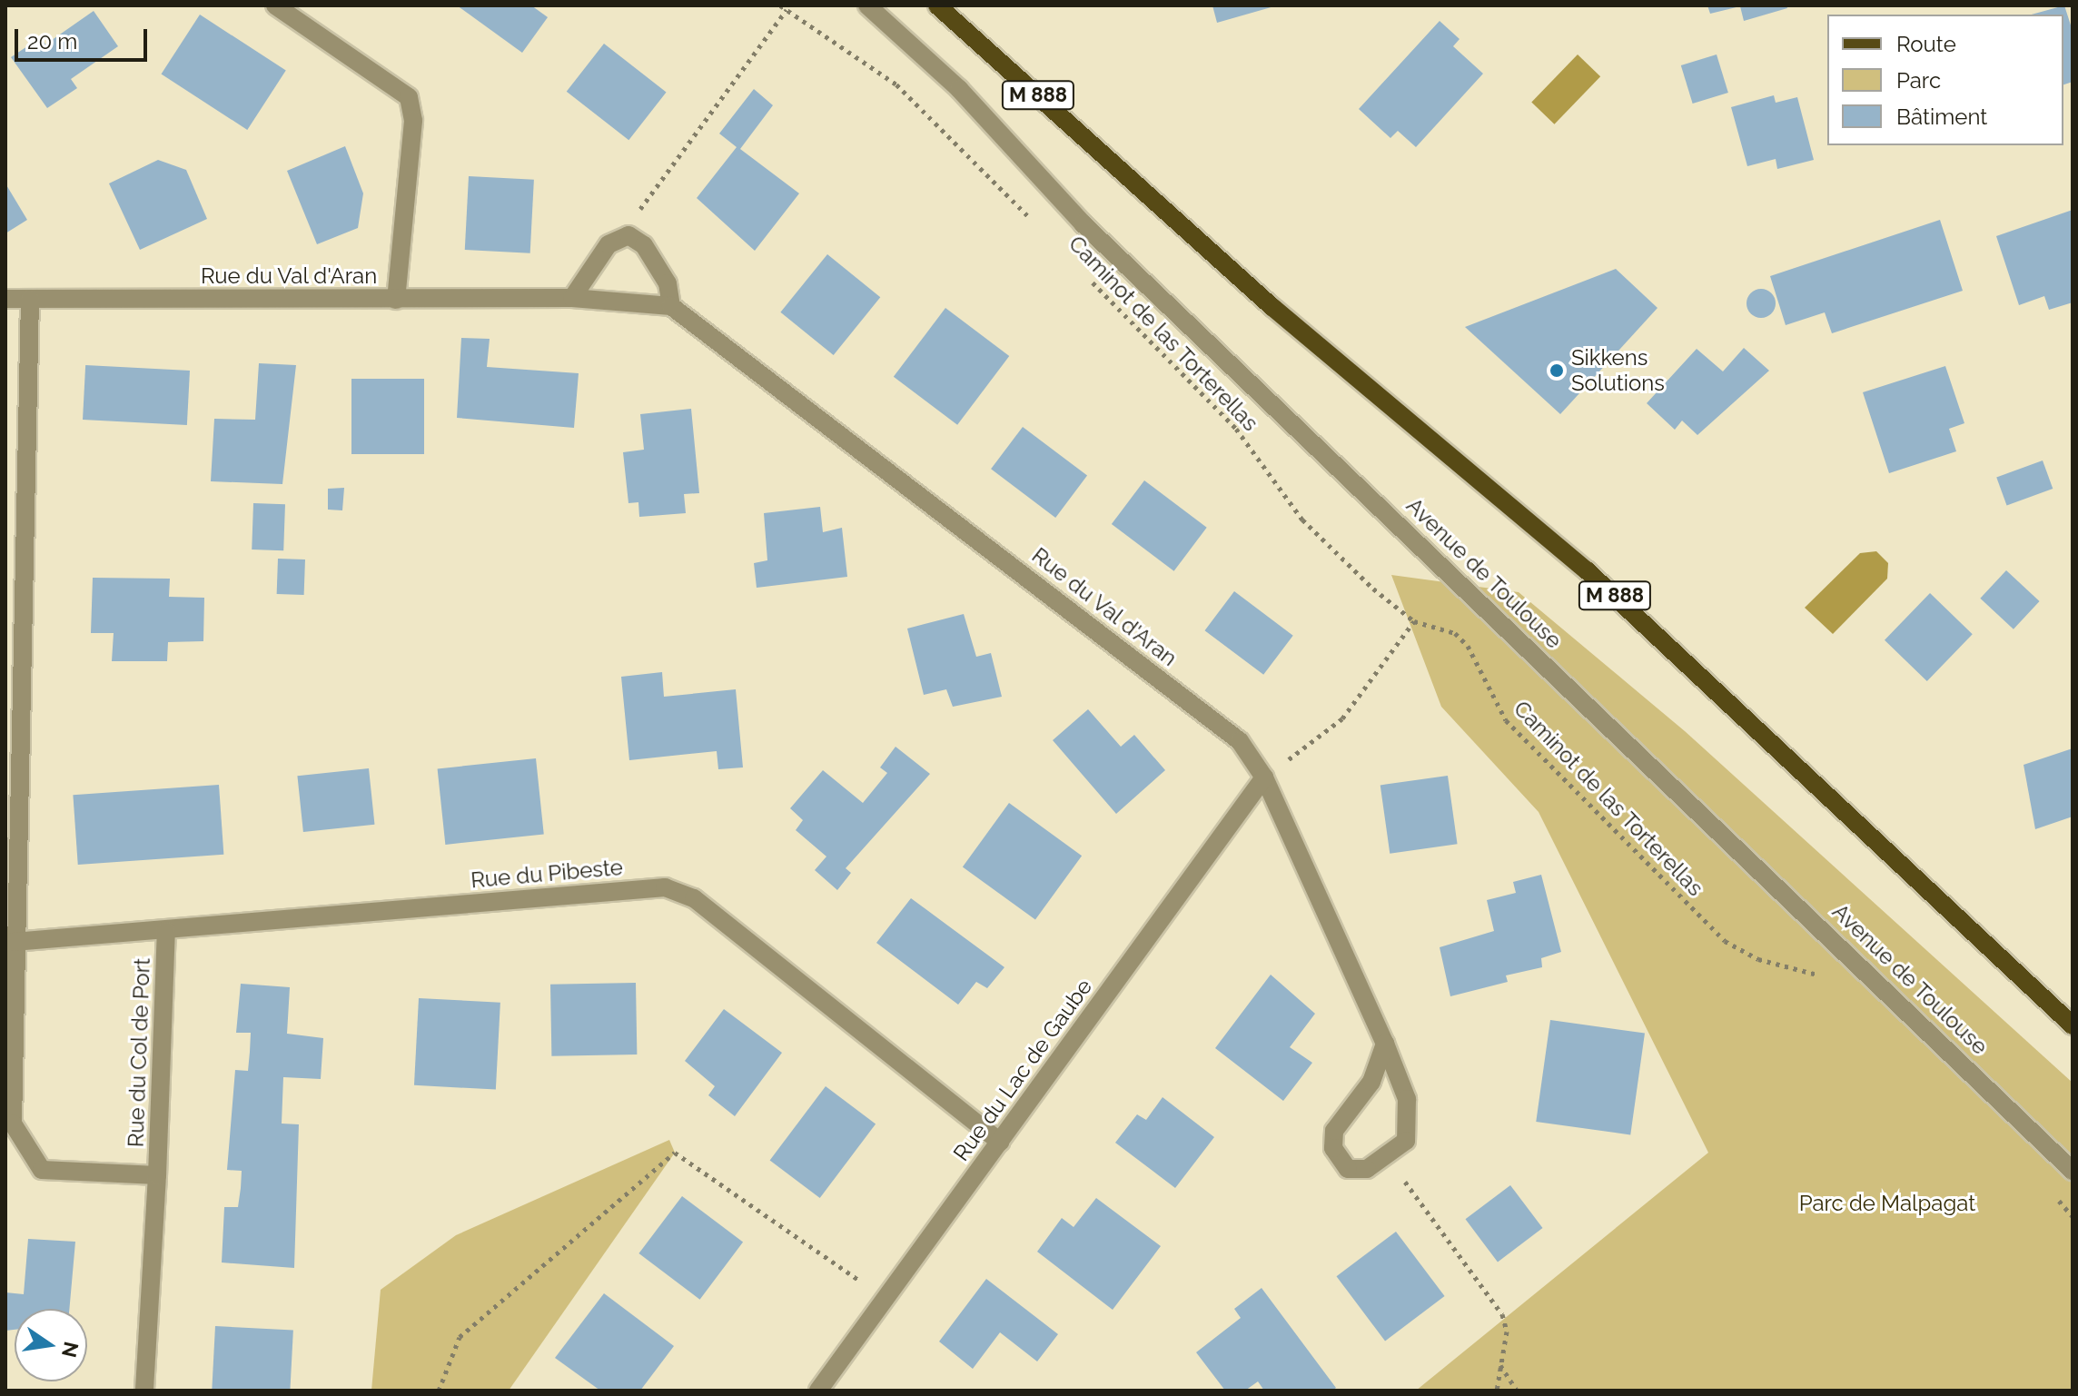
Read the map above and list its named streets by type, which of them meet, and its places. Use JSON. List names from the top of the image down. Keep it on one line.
{"streets":{"main road":["M 888"],"street":["Rue du Val d'Aran","Avenue de Toulouse","Rue du Pibeste","Rue du Col de Port","Rue du Lac de Gaube"],"path":["Caminot de las Torterellas"]},"crossings":[["Rue du Val d'Aran","Rue du Col de Port"],["Rue du Val d'Aran","Rue du Lac de Gaube"],["Rue du Pibeste","Rue du Col de Port"],["Rue du Pibeste","Rue du Lac de Gaube"]],"parks":["Parc de Malpagat"],"places":["Sikkens Solutions"],"legend":["Route","Parc","Bâtiment"],"scale_bar":"20 m","north":"right"}
